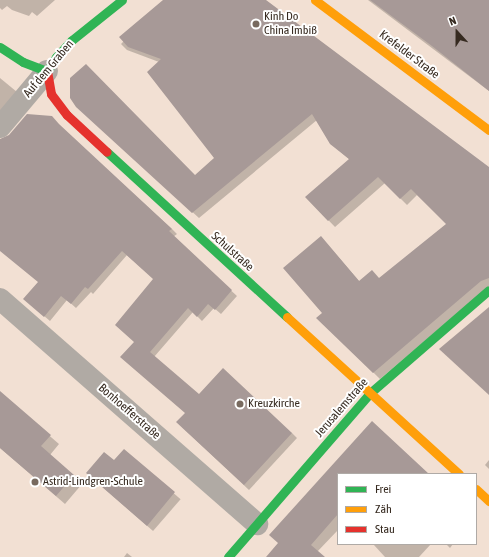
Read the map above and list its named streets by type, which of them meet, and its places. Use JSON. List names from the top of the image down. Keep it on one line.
{"streets":{"street":["Krefelder Straße","Auf dem Graben","Schulstraße","Jerusalemstraße","Bonhoefferstraße"]},"crossings":[["Auf dem Graben","Schulstraße"],["Schulstraße","Jerusalemstraße"],["Jerusalemstraße","Bonhoefferstraße"]],"places":["Kinh Do China Imbiß","Kreuzkirche","Astrid-Lindgren-Schule"],"legend":["Frei","Zäh","Stau"],"north":"top"}
